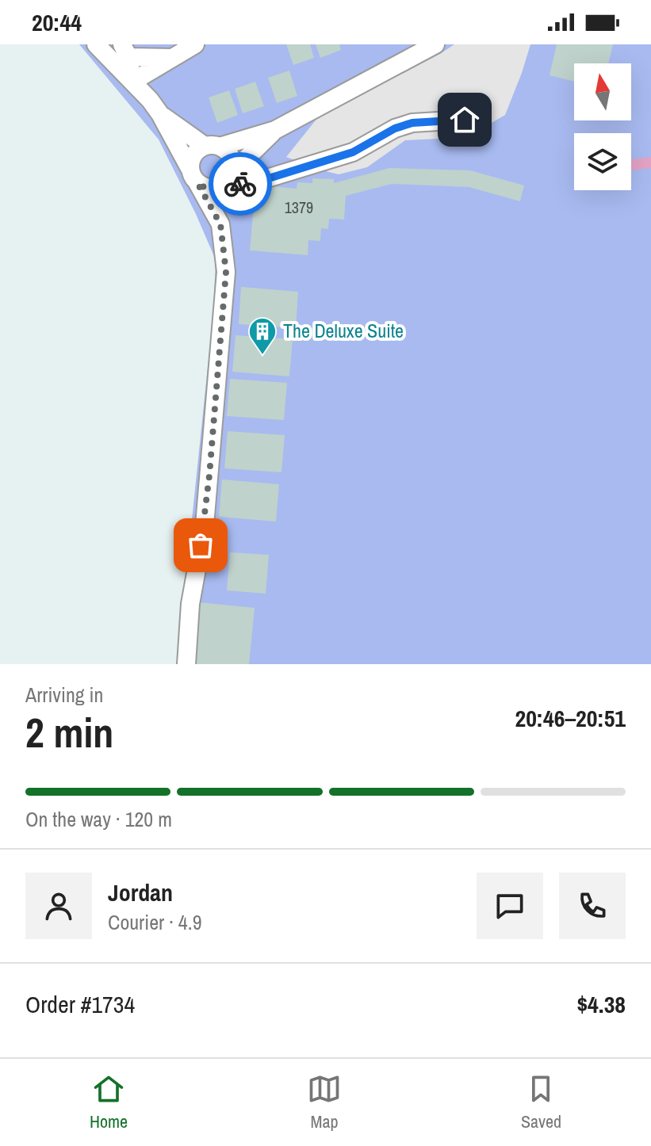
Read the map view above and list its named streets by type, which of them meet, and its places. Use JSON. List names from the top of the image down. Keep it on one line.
{"places":{"building":["The Deluxe Suite"]},"house_numbers":["1379"],"north":"top","page":{"status":"20:44","heading":["2 min","Arriving in","20:46–20:51"],"panel":["Jordan","Courier · 4.9","Order #1734","$4.38"],"bar":"On the way · 120 m","tabs":["Home","Map","Saved"]}}
